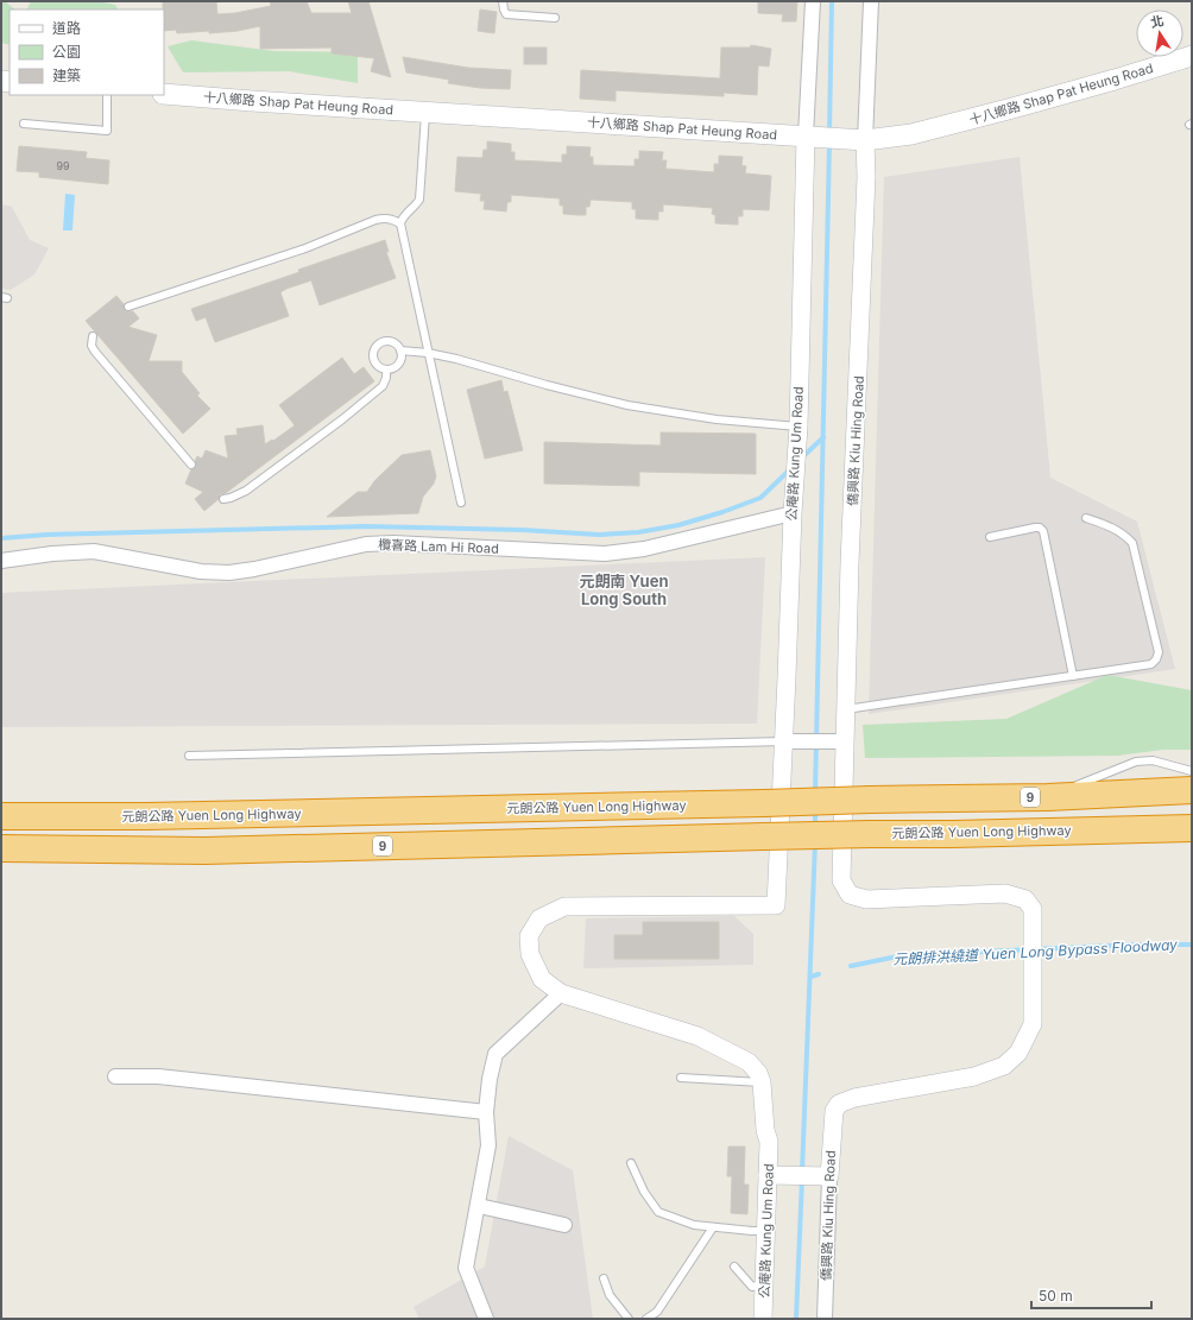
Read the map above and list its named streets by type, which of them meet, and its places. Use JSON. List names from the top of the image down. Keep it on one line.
{"streets":{"highway":["9","元朗公路 Yuen Long Highway"],"main road":["十八鄉路 Shap Pat Heung Road"],"street":["僑興路 Kiu Hing Road","公庵路 Kung Um Road","欖喜路 Lam Hi Road"]},"crossings":[["十八鄉路 Shap Pat Heung Road","僑興路 Kiu Hing Road"],["十八鄉路 Shap Pat Heung Road","公庵路 Kung Um Road"],["公庵路 Kung Um Road","欖喜路 Lam Hi Road"]],"districts":["元朗南 Yuen Long South"],"water":["元朗排洪繞道 Yuen Long Bypass Floodway"],"house_numbers":["99"],"legend":["道路","公園","建築"],"scale_bar":"50 m","north":"top"}
